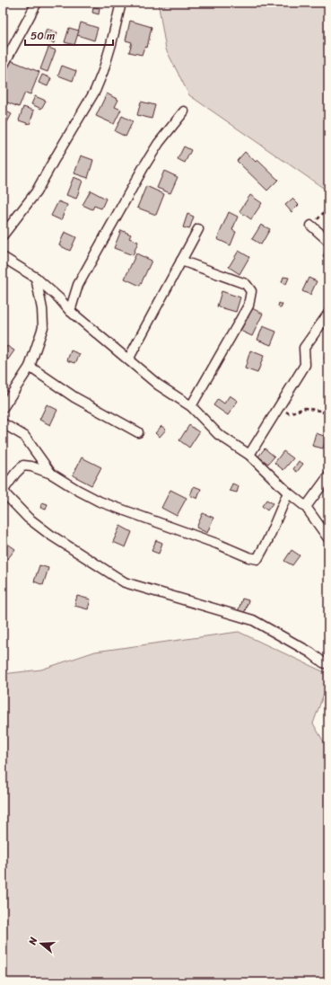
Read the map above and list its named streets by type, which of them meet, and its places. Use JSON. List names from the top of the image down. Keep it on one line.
{"scale_bar":"50 m","north":"left"}
